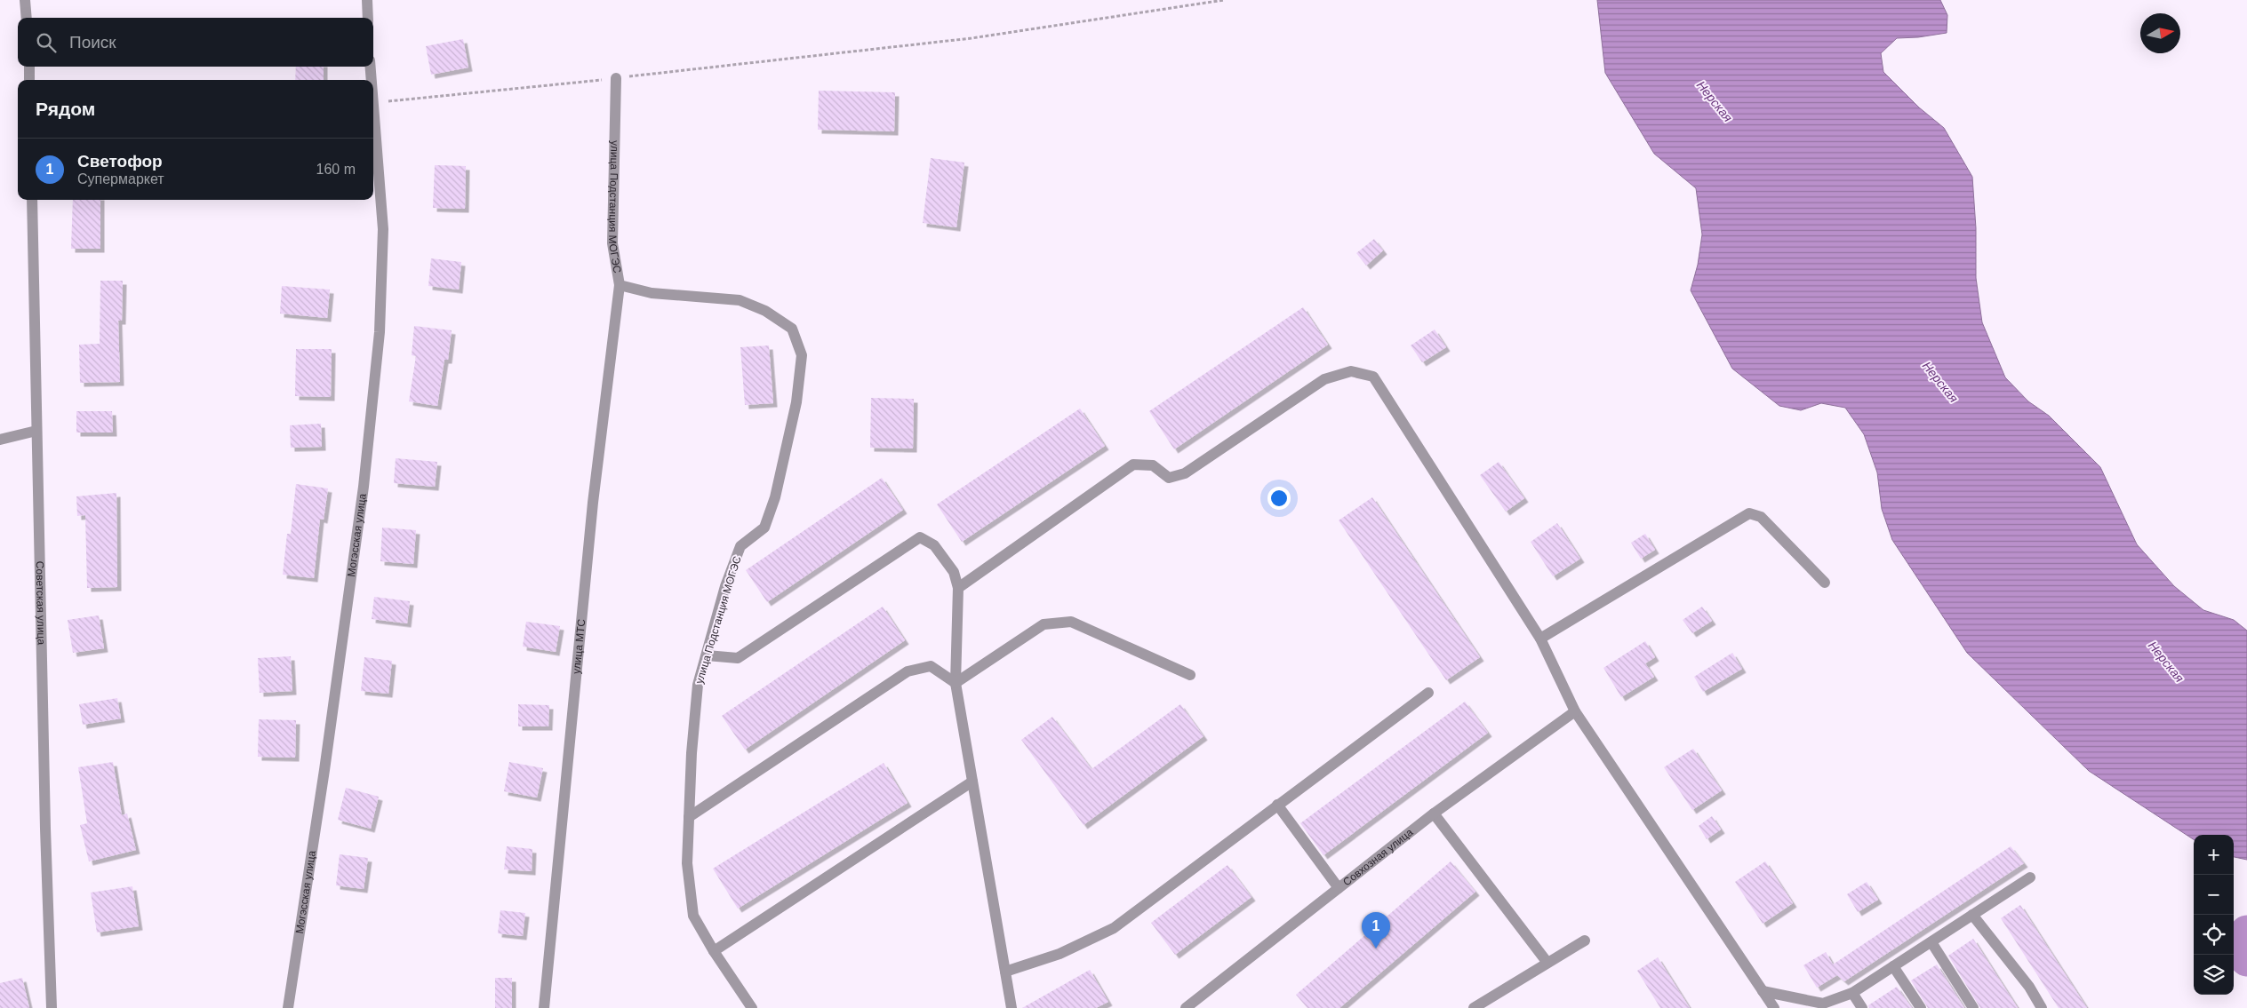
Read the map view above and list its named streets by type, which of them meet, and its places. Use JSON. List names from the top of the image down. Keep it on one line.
{"streets":{"street":["улица Подстанция МОГЭС","Могэсская улица","Советская улица","улица МТС","Совхозная улица"]},"crossings":[["улица Подстанция МОГЭС","улица МТС"]],"water":["Нерская"],"north":"right","page":{"search":"Поиск","heading":"Рядом","list":[{"mark":"1","name":"Светофор","note":"Супермаркет","value":"160 m"}],"map_buttons":["+","−"],"pins":"1"}}
